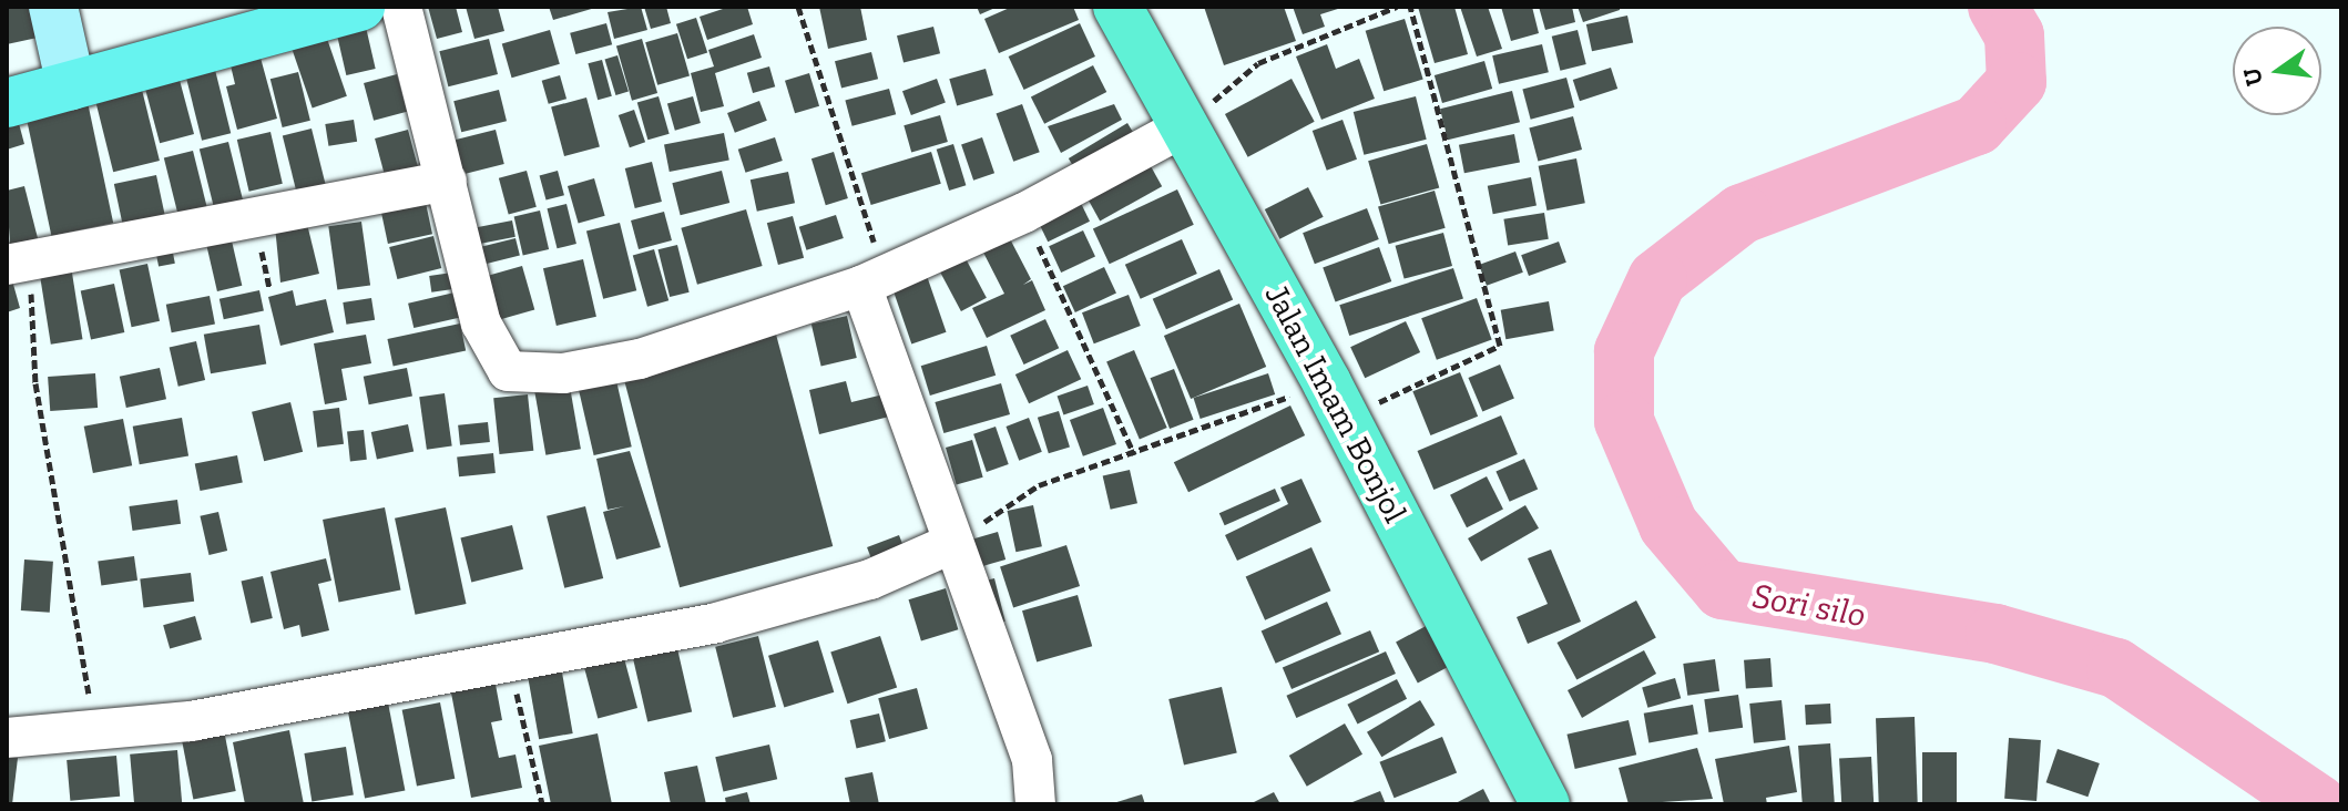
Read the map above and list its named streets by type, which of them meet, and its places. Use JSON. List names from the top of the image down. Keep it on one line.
{"streets":{"highway":["Jalan Imam Bonjol"]},"water":["Sori silo"],"north":"left"}
